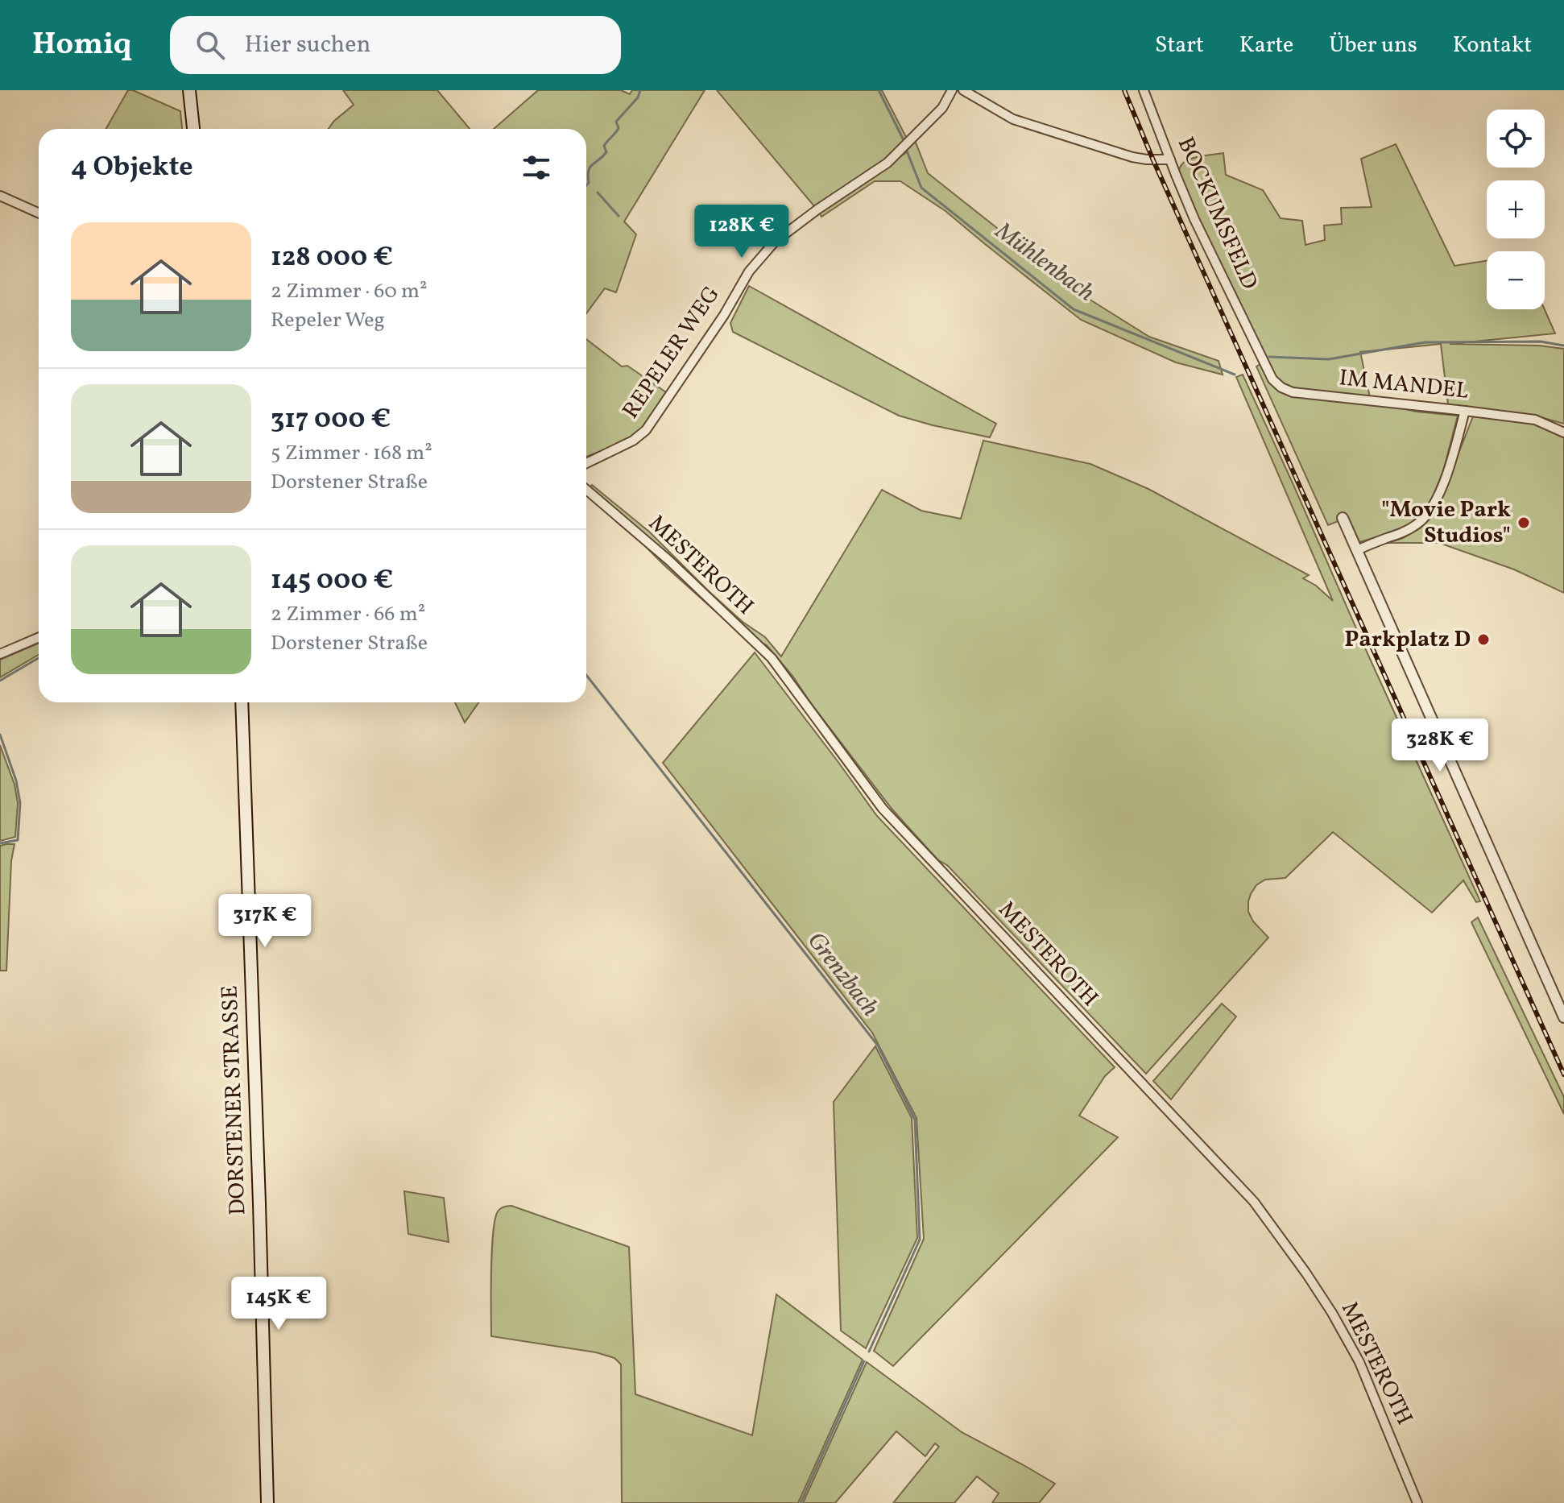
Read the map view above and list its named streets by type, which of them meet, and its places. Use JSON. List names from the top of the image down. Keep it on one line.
{"streets":{"main road":["DORSTENER STRASSE"],"street":["BOCKUMSFELD","REPELER WEG","IM MANDEL","MESTEROTH"]},"crossings":[["BOCKUMSFELD","IM MANDEL"]],"water":["Mühlenbach","Grenzbach"],"places":["\"Movie Park Studios\"","Parkplatz D"],"page":{"header":"Homiq","search":"Hier suchen","nav":["Start","Karte","Über uns","Kontakt"],"map_buttons":["+","−"],"heading":"4 Objekte","price":["128K €","328K €","317K €","145K €"],"list":[{"name":"128 000 €","note":"2 Zimmer · 60 m² · Repeler Weg"},{"name":"317 000 €","note":"5 Zimmer · 168 m² · Dorstener Straße"},{"name":"145 000 €","note":"2 Zimmer · 66 m² · Dorstener Straße"}]}}
